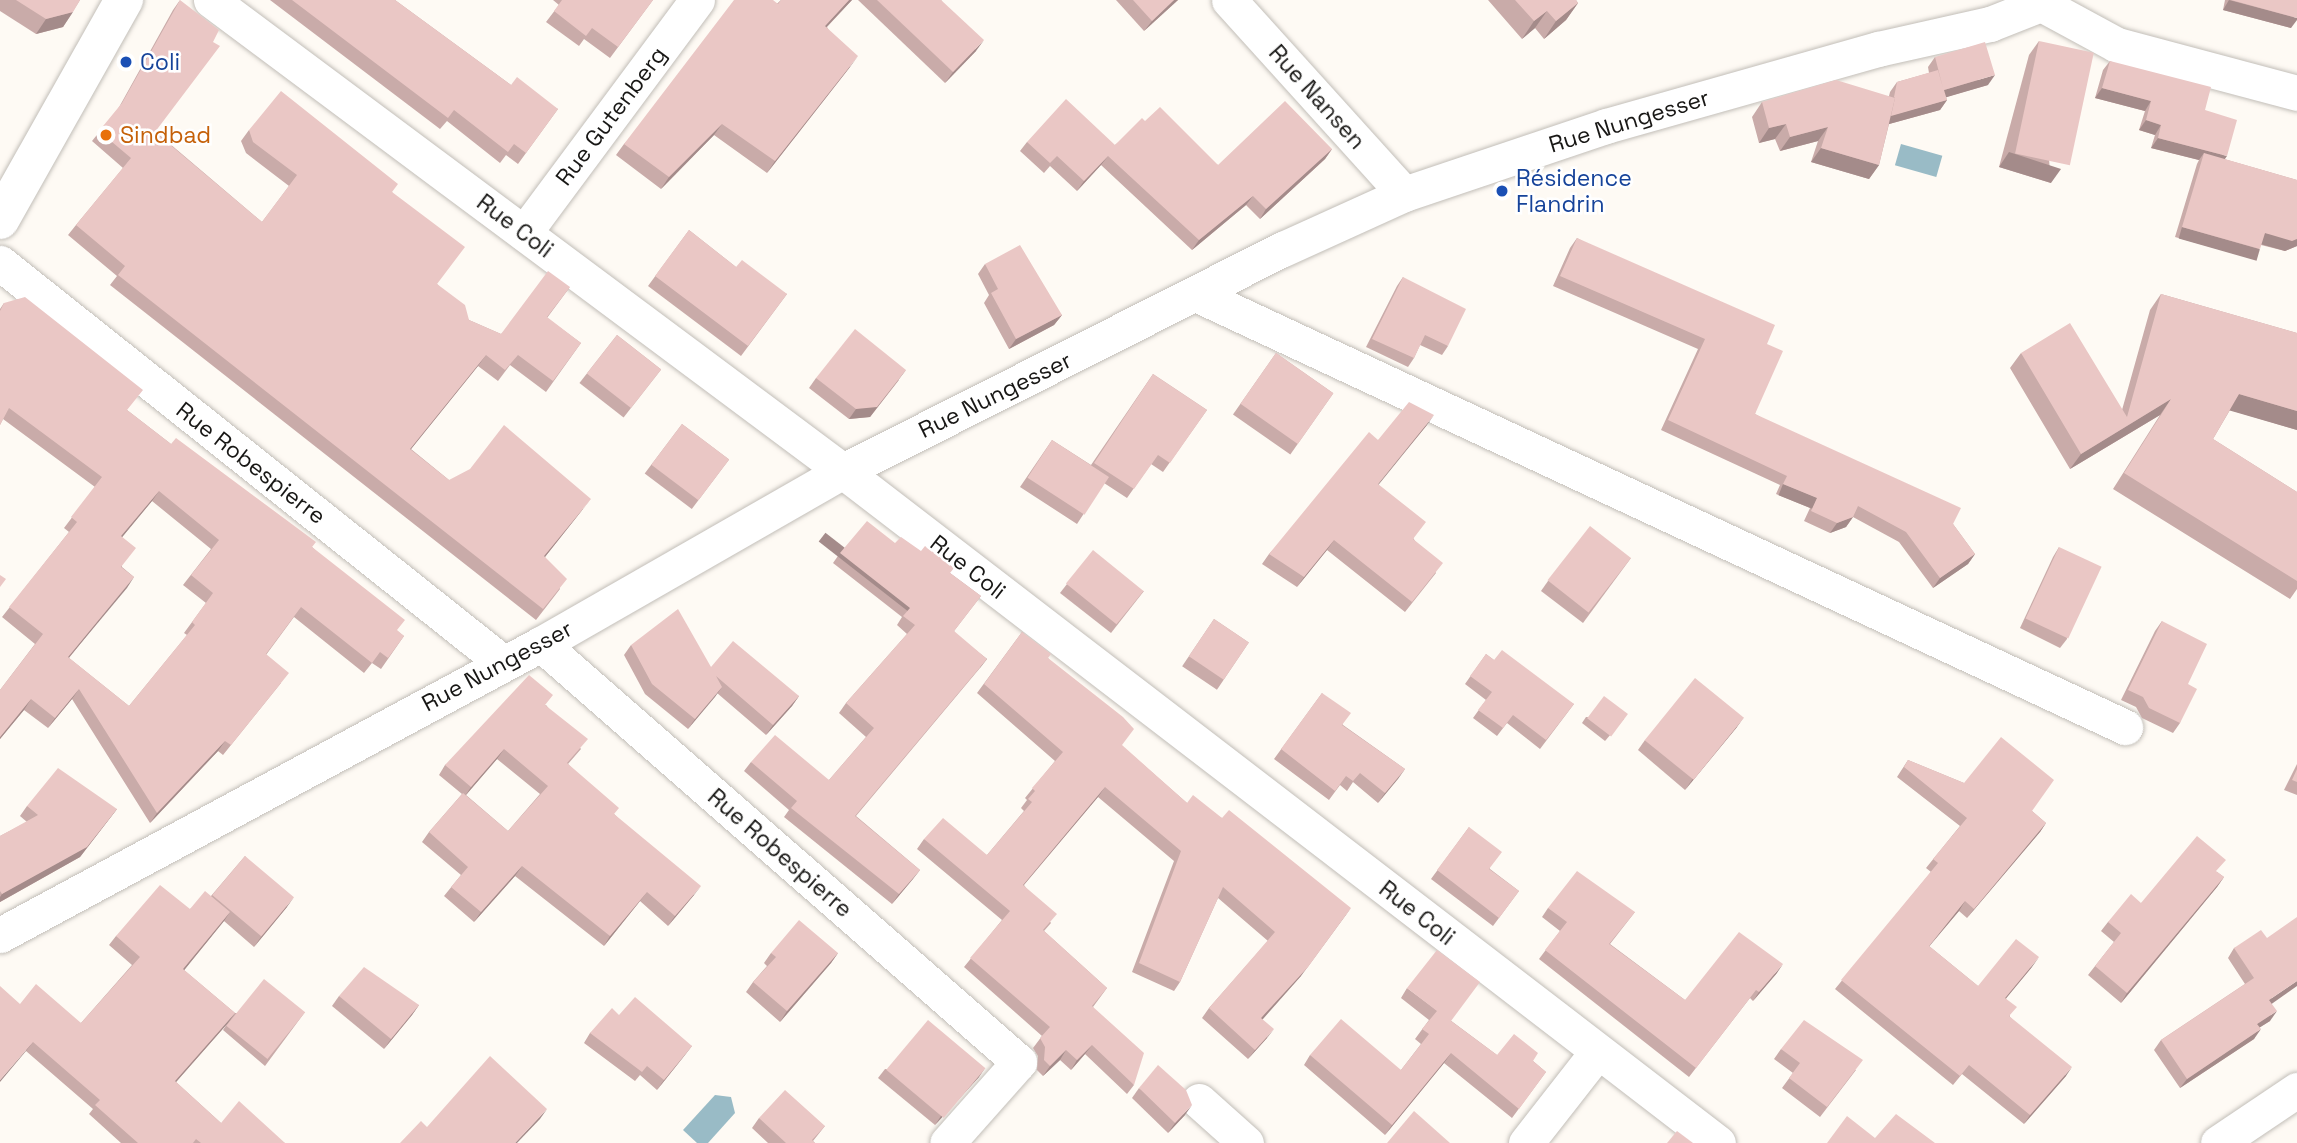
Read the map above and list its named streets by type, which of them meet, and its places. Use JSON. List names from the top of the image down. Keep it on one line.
{"streets":{"street":["Rue Nansen","Rue Gutenberg","Rue Nungesser","Rue Coli","Rue Robespierre"]},"crossings":[["Rue Nansen","Rue Nungesser"],["Rue Gutenberg","Rue Coli"],["Rue Nungesser","Rue Coli"],["Rue Nungesser","Rue Robespierre"]],"places":["Coli","Sindbad","Résidence Flandrin"]}
